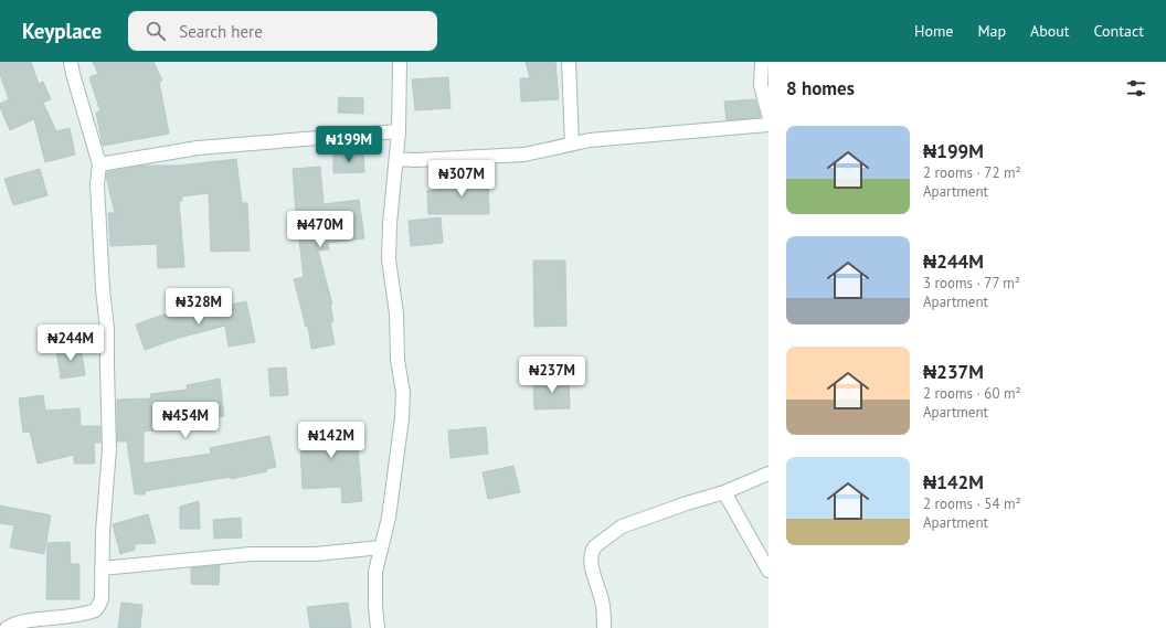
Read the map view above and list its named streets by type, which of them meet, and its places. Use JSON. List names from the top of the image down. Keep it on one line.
{"page":{"header":"Keyplace","search":"Search here","nav":["Home","Map","About","Contact"],"heading":"8 homes","list":[{"name":"₦199M","note":"2 rooms · 72 m² · Apartment"},{"name":"₦244M","note":"3 rooms · 77 m² · Apartment"},{"name":"₦237M","note":"2 rooms · 60 m² · Apartment"},{"name":"₦142M","note":"2 rooms · 54 m² · Apartment"}],"price":["₦199M","₦307M","₦470M","₦328M","₦244M","₦237M","₦454M","₦142M"]}}
